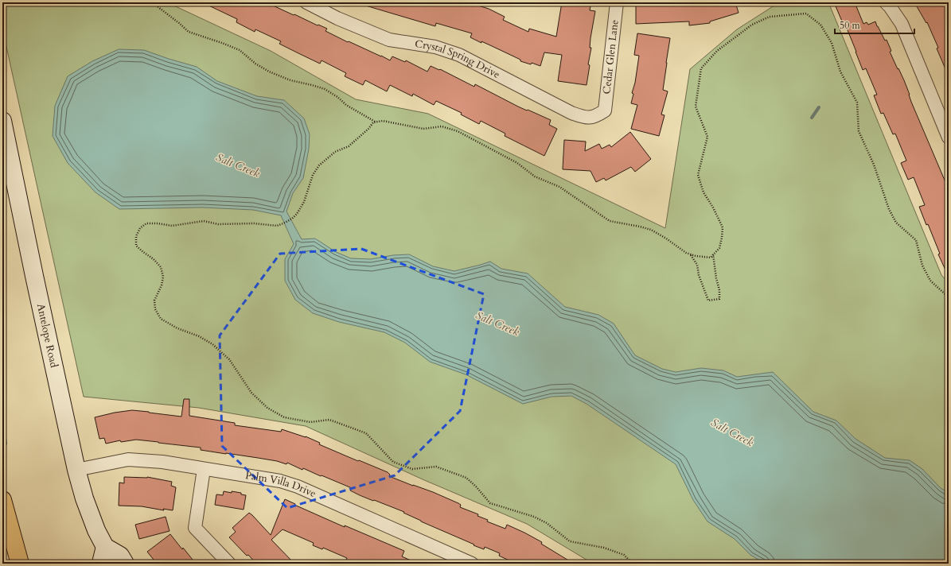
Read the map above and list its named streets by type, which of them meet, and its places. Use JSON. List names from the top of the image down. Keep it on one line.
{"streets":{"street":["Cedar Glen Lane","Crystal Spring Drive","Antelope Road","Palm Villa Drive"]},"crossings":[["Cedar Glen Lane","Crystal Spring Drive"],["Antelope Road","Palm Villa Drive"]],"water":["Salt Creek"],"scale_bar":"50 m"}
